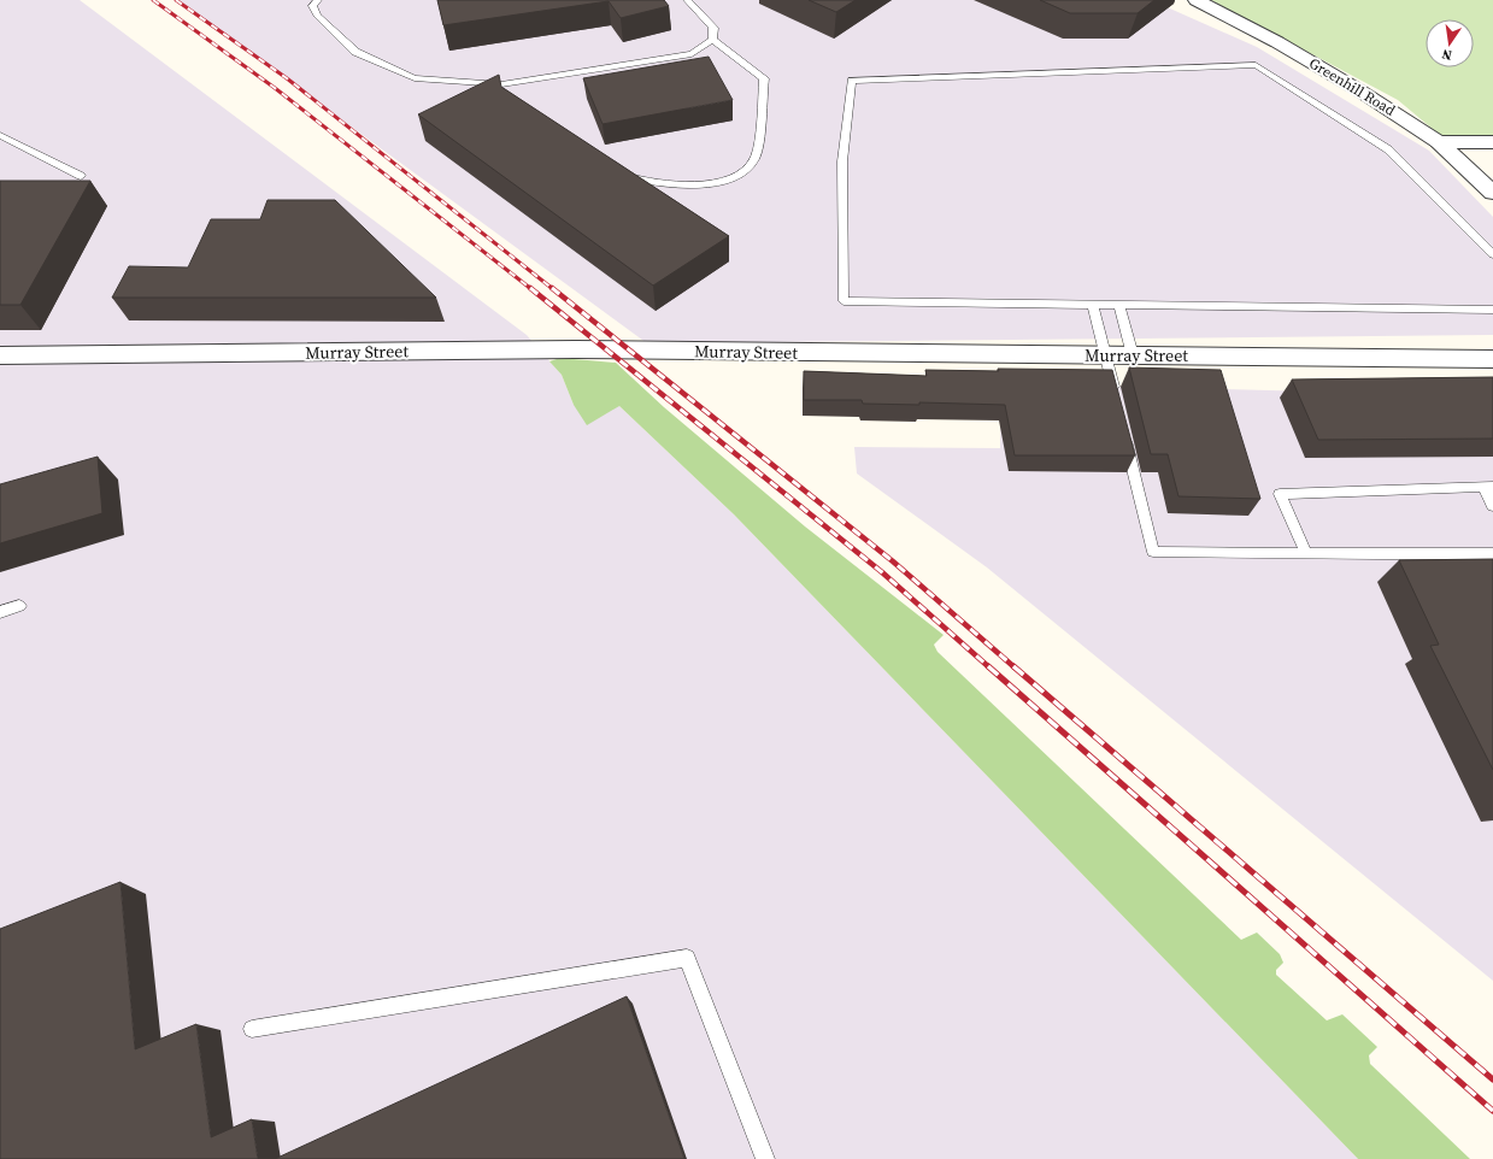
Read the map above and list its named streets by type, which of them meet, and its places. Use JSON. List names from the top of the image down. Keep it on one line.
{"streets":{"street":["Greenhill Road","Murray Street"]},"north":"bottom"}
